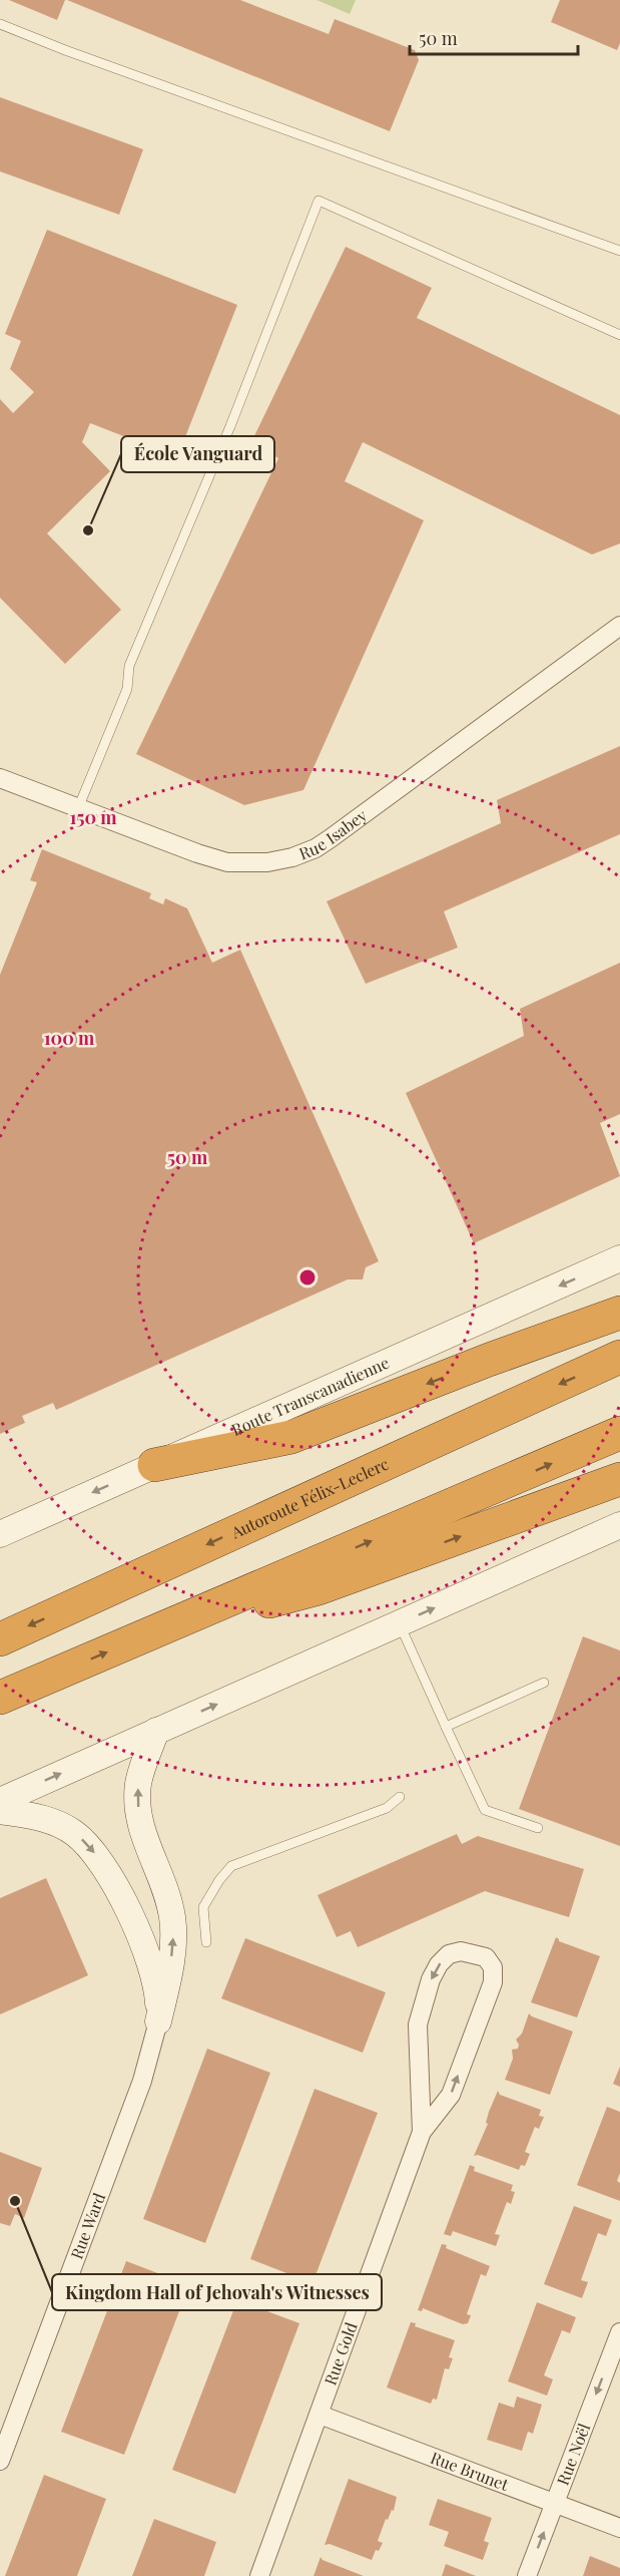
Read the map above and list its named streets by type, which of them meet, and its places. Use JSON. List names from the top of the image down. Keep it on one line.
{"streets":{"highway":["Autoroute Félix-Leclerc"],"main road":["Route Transcanadienne"],"street":["Rue Isabey","Rue Ward","Rue Gold","Rue Noël","Rue Brunet"]},"crossings":[["Rue Gold","Rue Brunet"],["Rue Noël","Rue Brunet"]],"one_way":["Route Transcanadienne"],"places":["École Vanguard","Kingdom Hall of Jehovah's Witnesses"],"scale_bar":"50 m","rings":["150 m","100 m","50 m"]}
